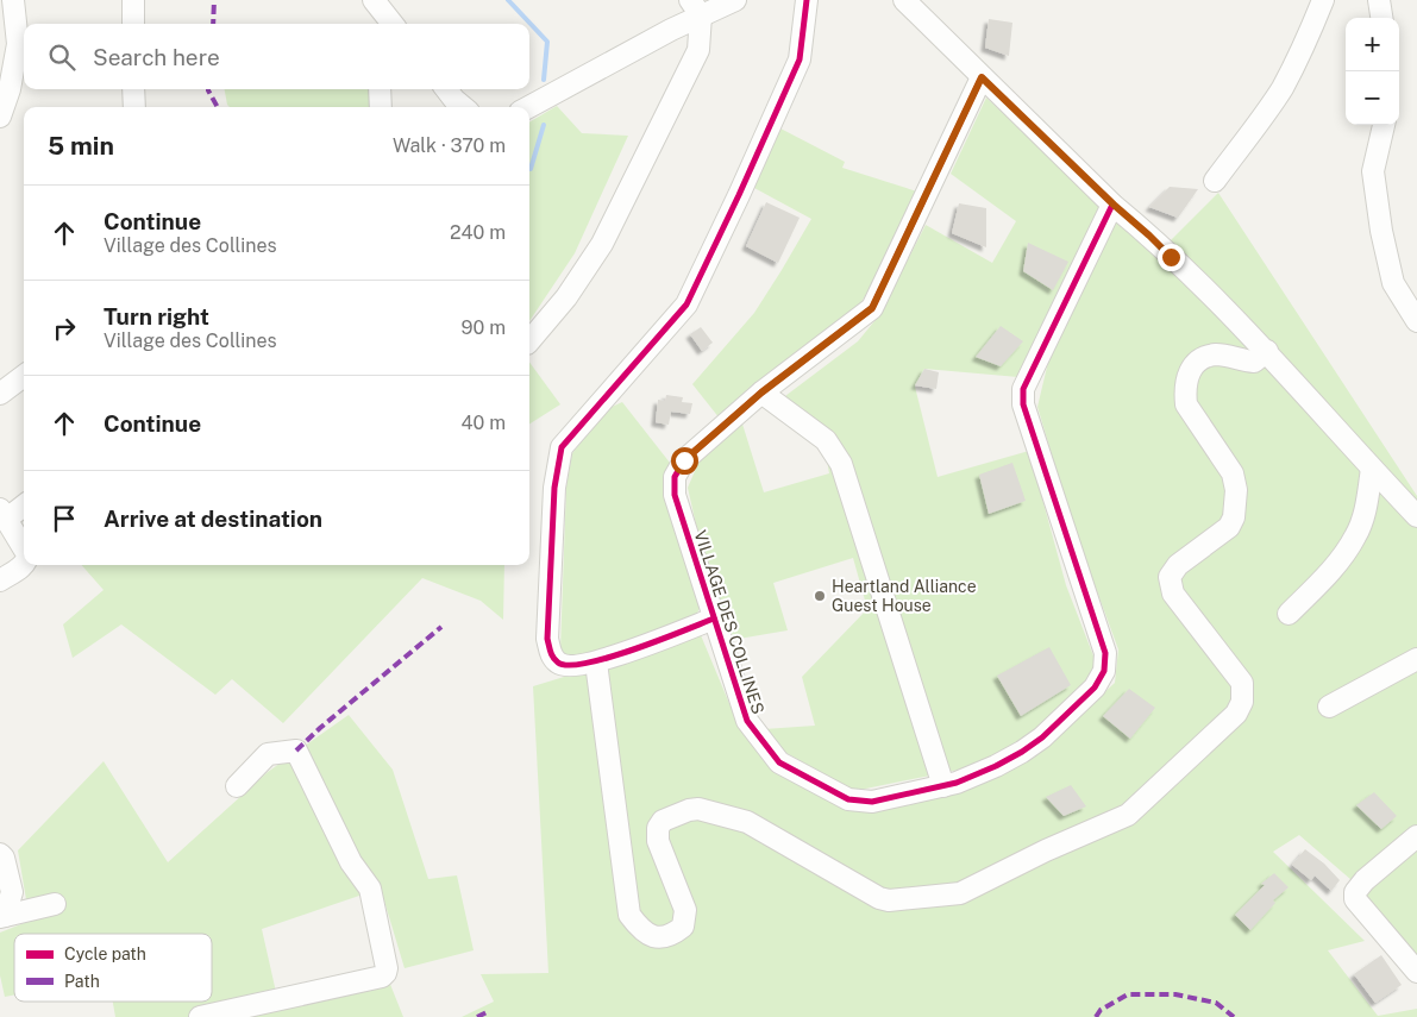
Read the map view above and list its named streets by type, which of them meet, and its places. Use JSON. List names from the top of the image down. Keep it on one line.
{"streets":{"street":["VILLAGE DES COLLINES"]},"places":["Heartland Alliance Guest House"],"legend":["Cycle path","Path"],"page":{"map_buttons":["+","−"],"search":"Search here","heading":["5 min","Walk · 370 m"],"list":[["Continue","Village des Collines","240 m"],["Turn right","Village des Collines","90 m"],["Continue","40 m"],"Arrive at destination"]}}
